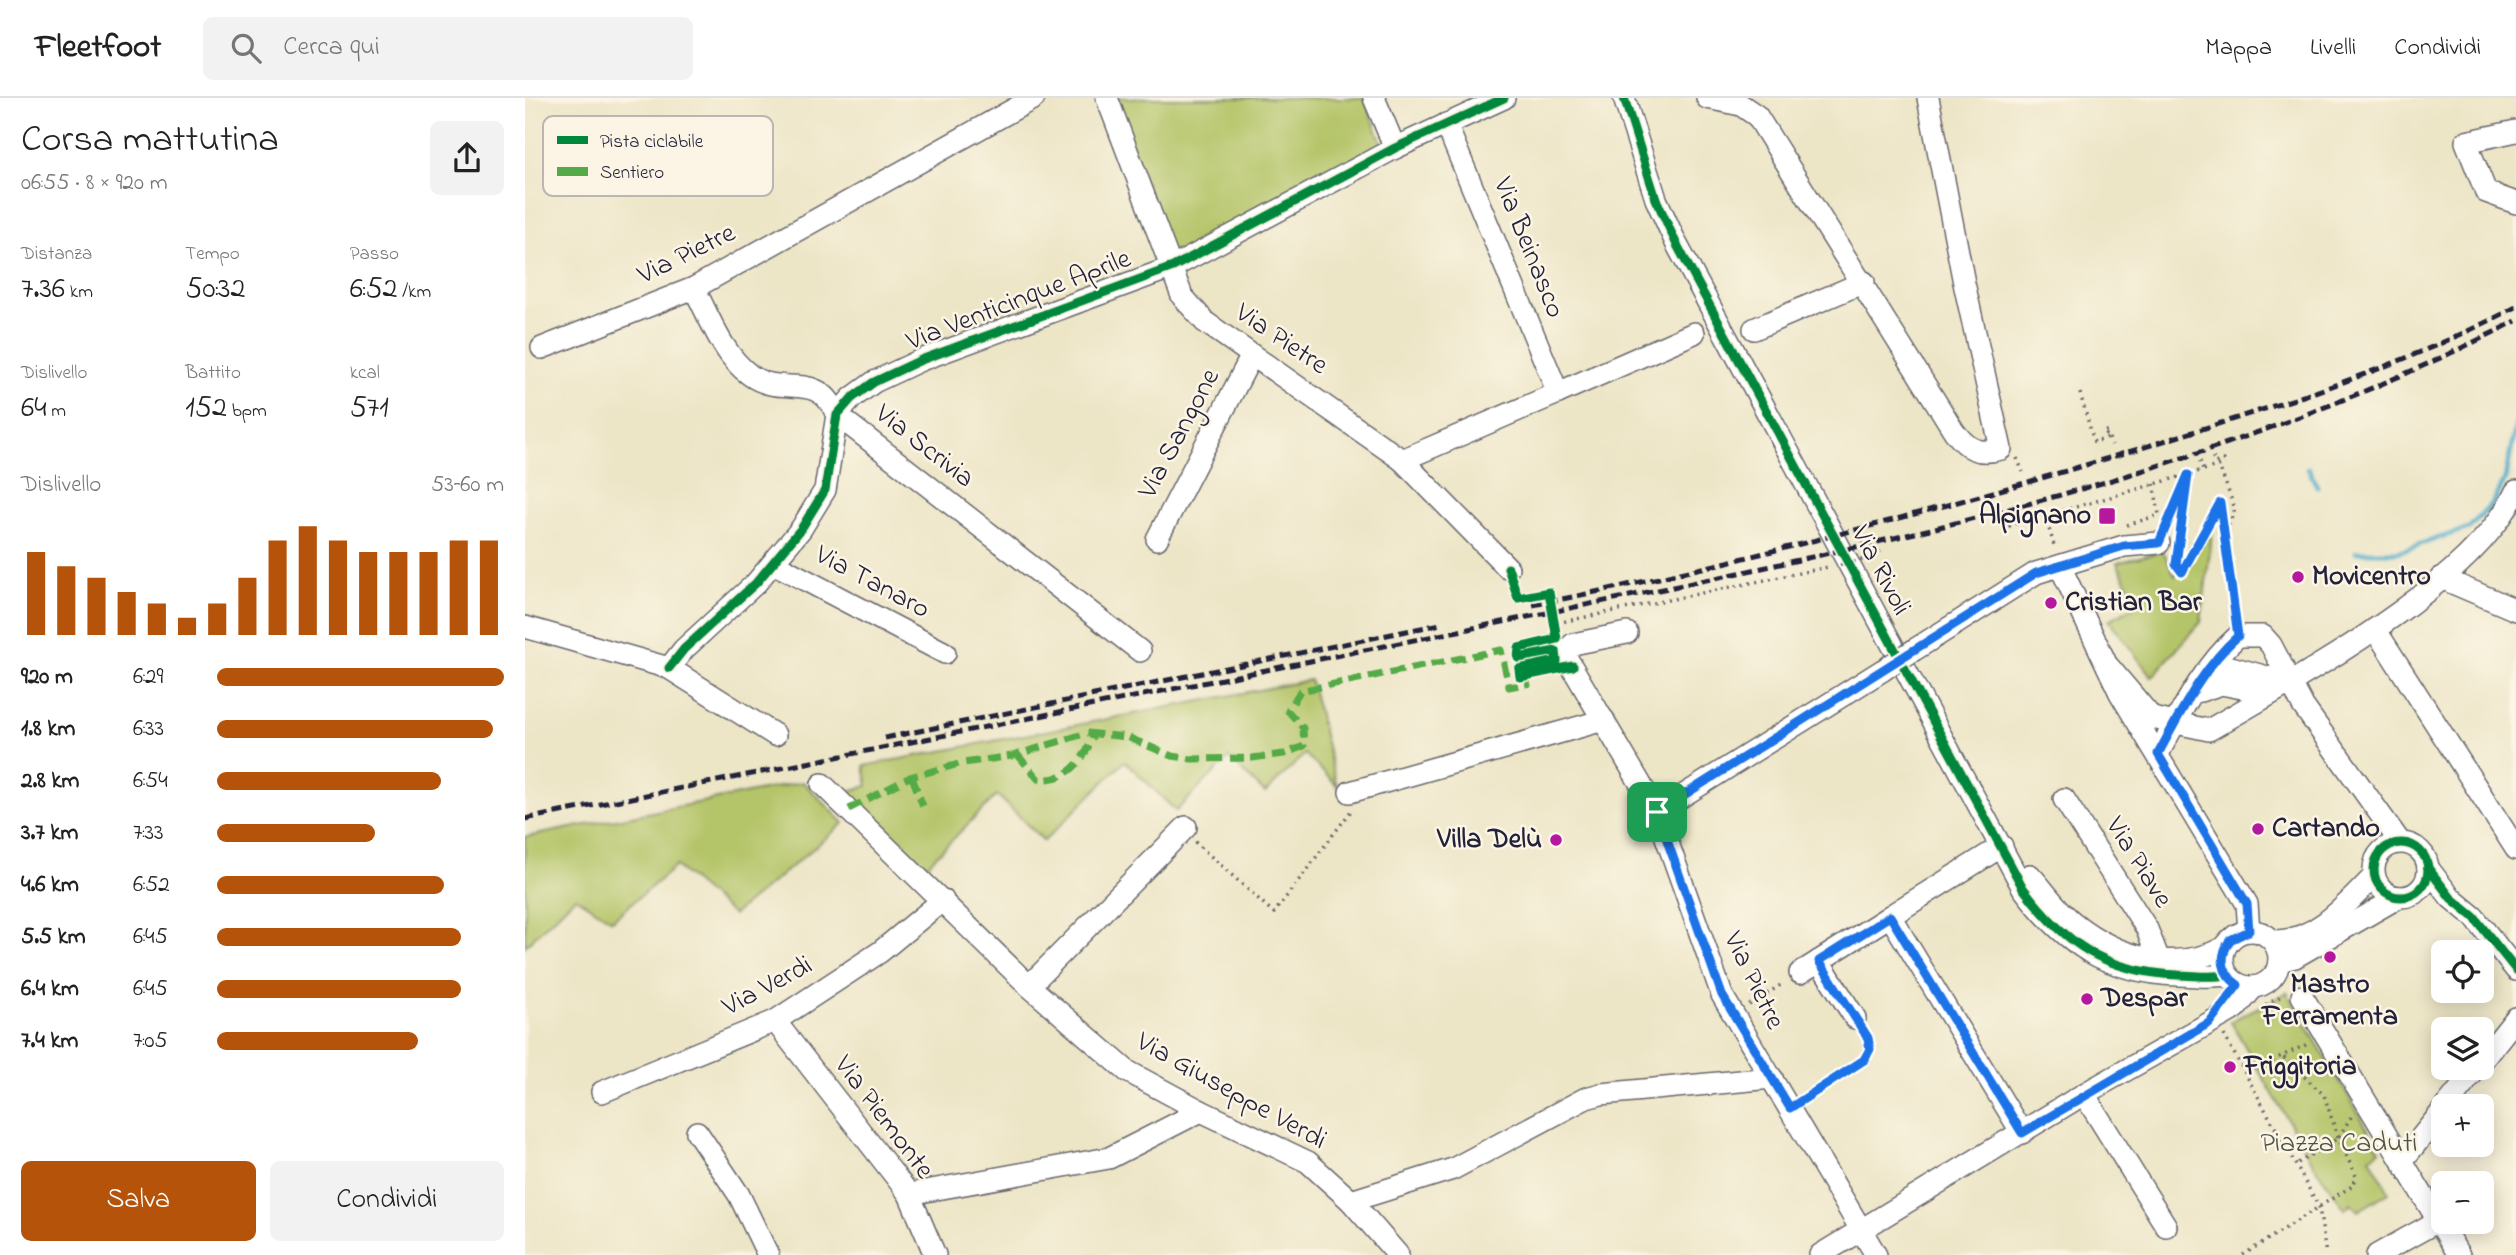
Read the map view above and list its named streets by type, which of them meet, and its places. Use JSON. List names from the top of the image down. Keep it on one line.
{"streets":{"street":["Via Beinasco","Via Pietre","Via Venticinque Aprile","Via Sangone","Via Scrivia","Via Rivoli","Via Tanaro","Via Piave","Via Verdi","Via Giuseppe Verdi","Via Piemonte"]},"crossings":[["Via Beinasco","Via Venticinque Aprile"],["Via Pietre","Via Venticinque Aprile"],["Via Pietre","Via Sangone"],["Via Pietre","Via Scrivia"],["Via Venticinque Aprile","Via Scrivia"],["Via Rivoli","Via Piave"],["Via Verdi","Via Giuseppe Verdi"],["Via Verdi","Via Piemonte"]],"parks":["Piazza Caduti"],"places":{"transit":["Alpignano"],"other":["Movicentro","Cristian Bar","Cartando","Villa Delù","Mastro Ferramenta","Despar","Friggitoria"]},"legend":["Pista ciclabile","Sentiero"],"page":{"header":"Fleetfoot","search":"Cerca qui","nav":["Mappa","Livelli","Condividi"],"heading":["Corsa mattutina","06:55 · 8 × 920 m"],"stats":[["Distanza","7.36 km"],["Tempo","50:32"],["Passo","6:52 /km"],["Dislivello","64 m"],["Battito","152 bpm"],["kcal","571"]],"chart":["Dislivello","53–60 m"],"list":[{"name":"920 m","note":"6:29"},{"name":"1.8 km","note":"6:33"},{"name":"2.8 km","note":"6:54"},{"name":"3.7 km","note":"7:33"},{"name":"4.6 km","note":"6:52"},{"name":"5.5 km","note":"6:45"},{"name":"6.4 km","note":"6:45"},{"name":"7.4 km","note":"7:05"}],"map_buttons":["+","−"],"buttons":["Salva","Condividi"]}}
